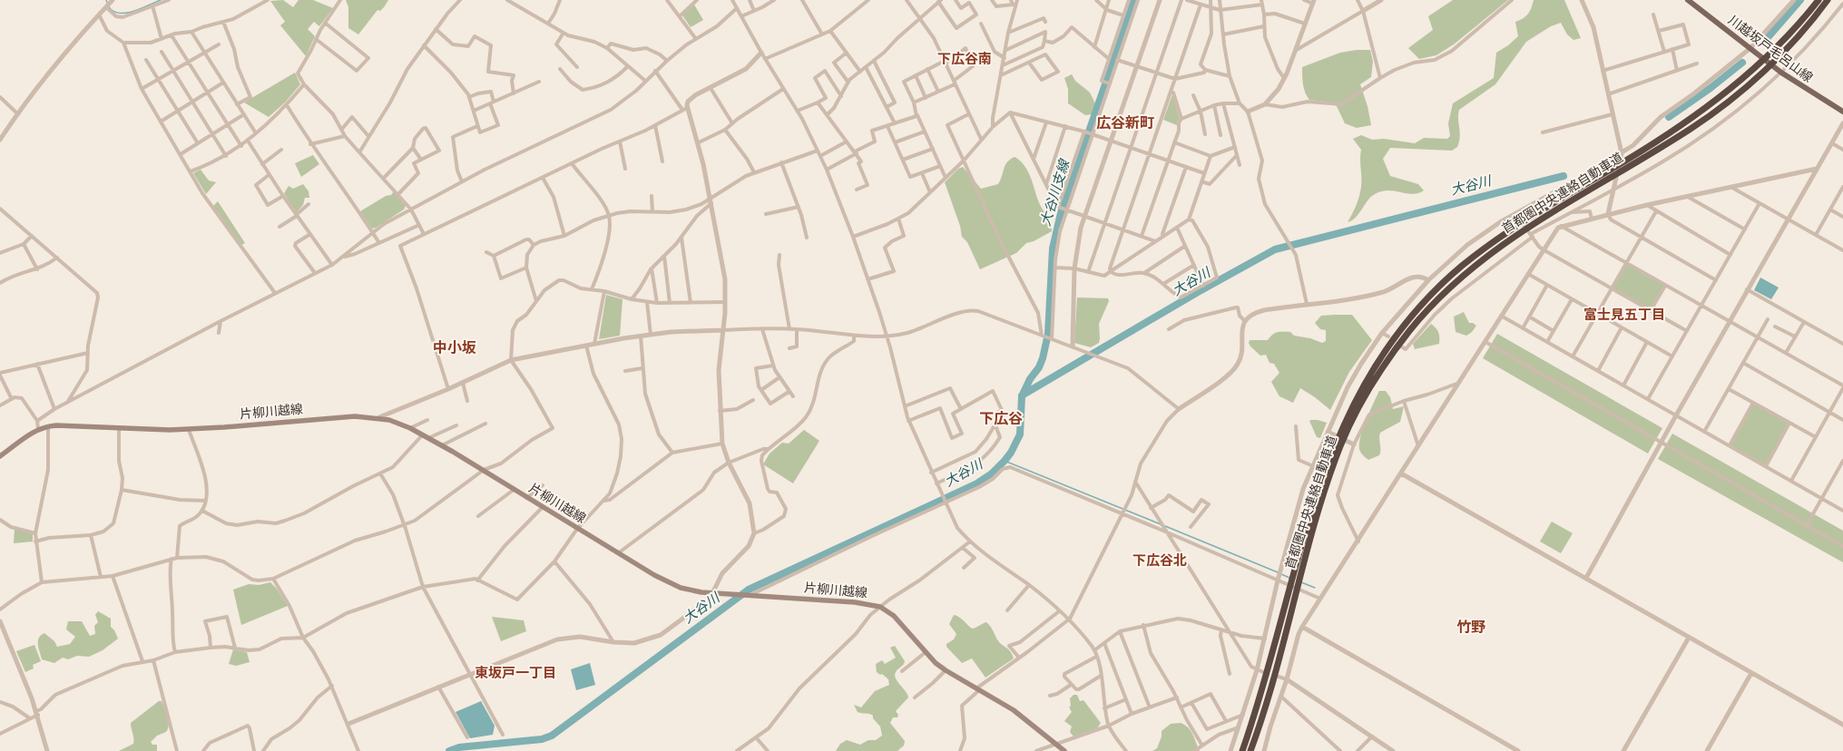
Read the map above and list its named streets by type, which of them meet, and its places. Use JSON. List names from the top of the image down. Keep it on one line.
{"streets":{"highway":["首都圏中央連絡自動車道"],"main road":["川越坂戸毛呂山線","片柳川越線"]},"districts":["下広谷南","広谷新町","富士見五丁目","中小坂","下広谷","下広谷北","竹野","東坂戸一丁目"],"water":["大谷川","大谷川支線"]}
